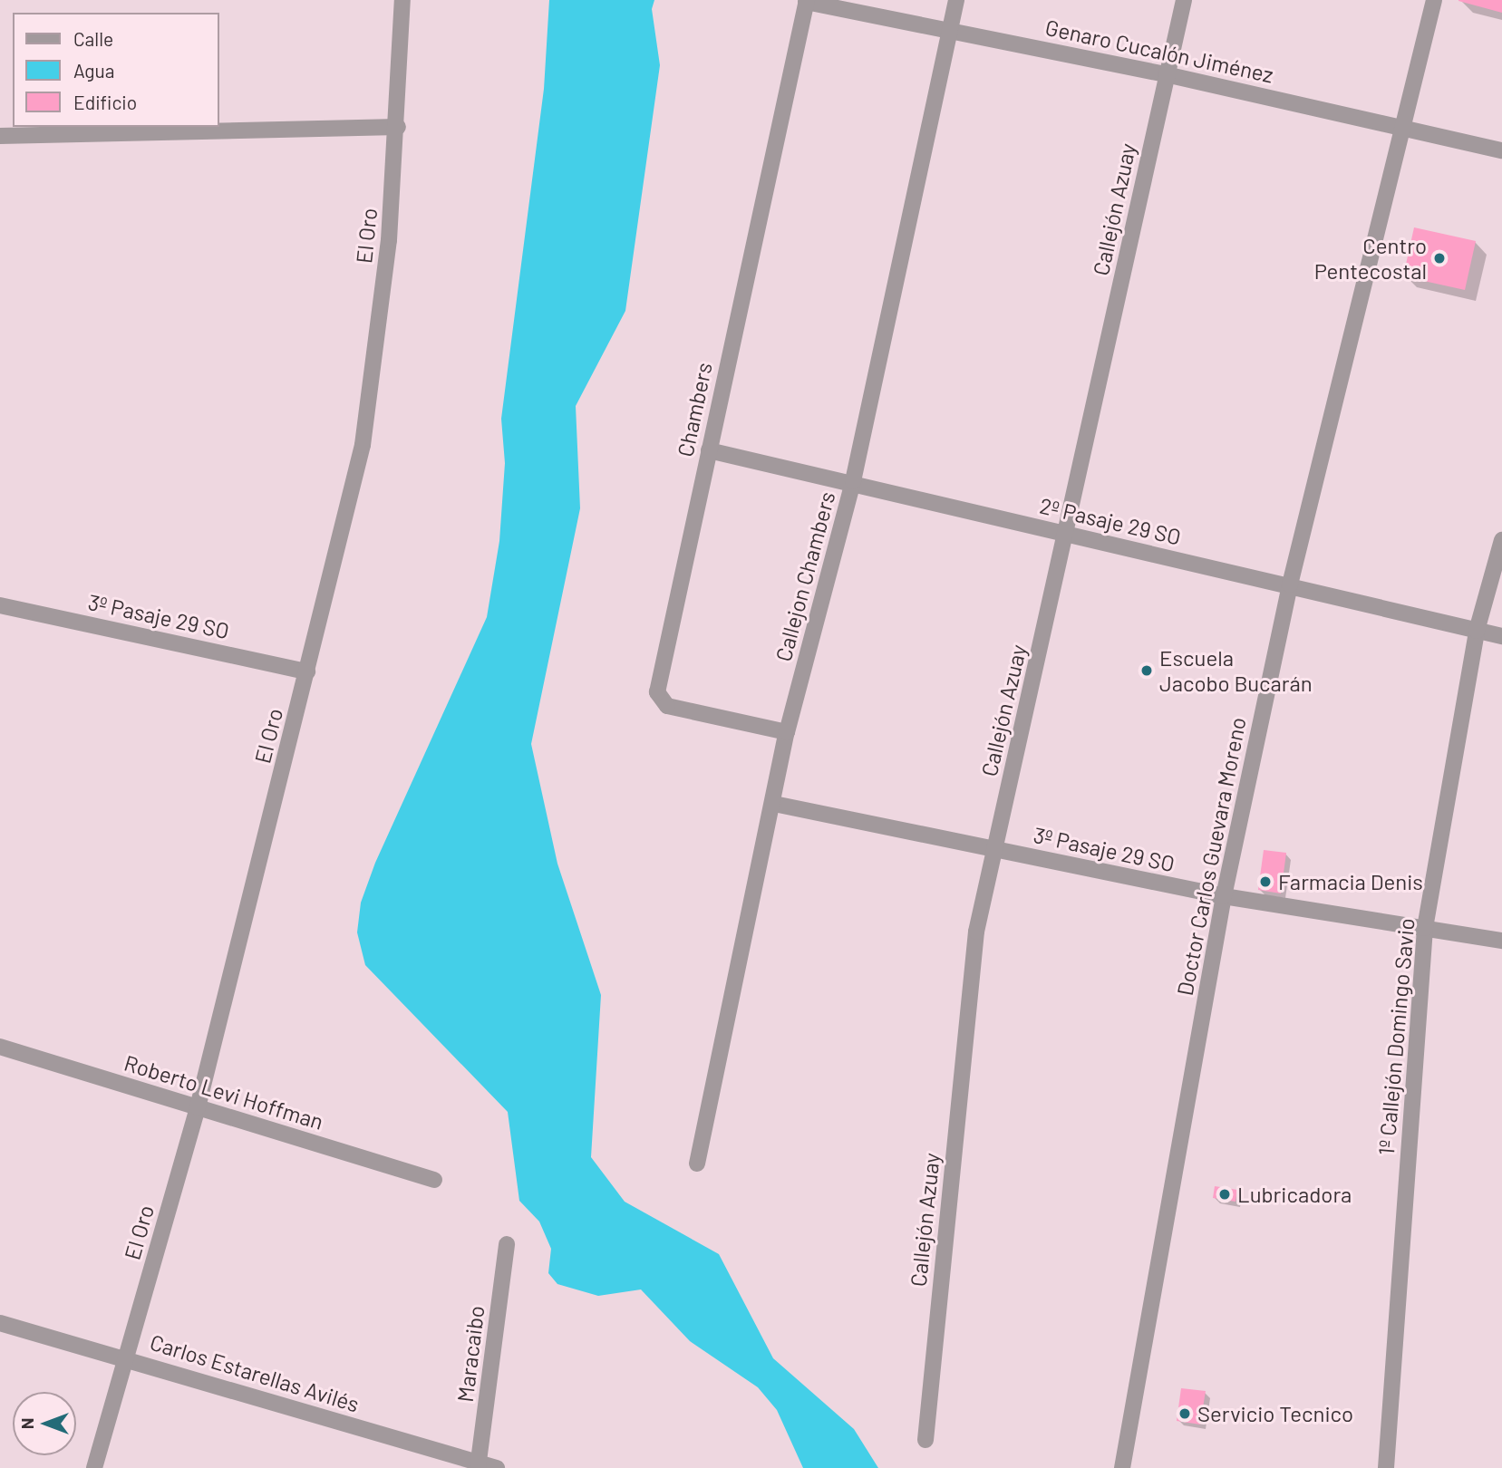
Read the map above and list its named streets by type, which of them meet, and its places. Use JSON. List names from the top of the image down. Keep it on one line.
{"streets":{"street":["Genaro Cucalón Jiménez","Callejón Azuay","El Oro","Chambers","2º Pasaje 29 SO","Callejon Chambers","3º Pasaje 29 SO","Doctor Carlos Guevara Moreno","1º Callejón Domingo Savio","Roberto Levi Hoffman","Maracaibo","Carlos Estarellas Avilés"]},"crossings":[["Genaro Cucalón Jiménez","Callejón Azuay"],["Genaro Cucalón Jiménez","Chambers"],["Genaro Cucalón Jiménez","Callejon Chambers"],["Genaro Cucalón Jiménez","Doctor Carlos Guevara Moreno"],["Callejón Azuay","2º Pasaje 29 SO"],["Callejón Azuay","3º Pasaje 29 SO"],["El Oro","3º Pasaje 29 SO"],["El Oro","Roberto Levi Hoffman"],["El Oro","Carlos Estarellas Avilés"],["Chambers","2º Pasaje 29 SO"],["Chambers","Callejon Chambers"],["2º Pasaje 29 SO","Callejon Chambers"],["2º Pasaje 29 SO","Doctor Carlos Guevara Moreno"],["2º Pasaje 29 SO","1º Callejón Domingo Savio"],["Callejon Chambers","3º Pasaje 29 SO"],["3º Pasaje 29 SO","Doctor Carlos Guevara Moreno"],["3º Pasaje 29 SO","1º Callejón Domingo Savio"],["Maracaibo","Carlos Estarellas Avilés"]],"places":["Centro Pentecostal","Escuela Jacobo Bucarán","Farmacia Denis","Lubricadora","Servicio Tecnico"],"legend":["Calle","Agua","Edificio"],"north":"left"}
